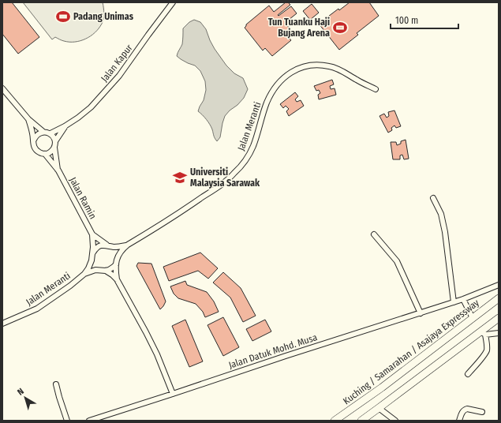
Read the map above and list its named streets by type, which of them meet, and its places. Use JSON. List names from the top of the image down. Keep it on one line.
{"streets":{"highway":["Kuching / Samarahan / Asajaya Expressway"],"street":["Jalan Kapur","Jalan Meranti","Jalan Ramin","Jalan Datuk Mohd. Musa"]},"crossings":[["Jalan Kapur","Jalan Ramin"]],"places":{"sports":["Padang Unimas","Tun Tuanku Haji Bujang Arena"],"school or university":["Universiti Malaysia Sarawak"]},"scale_bar":"100 m","north":"top left"}
